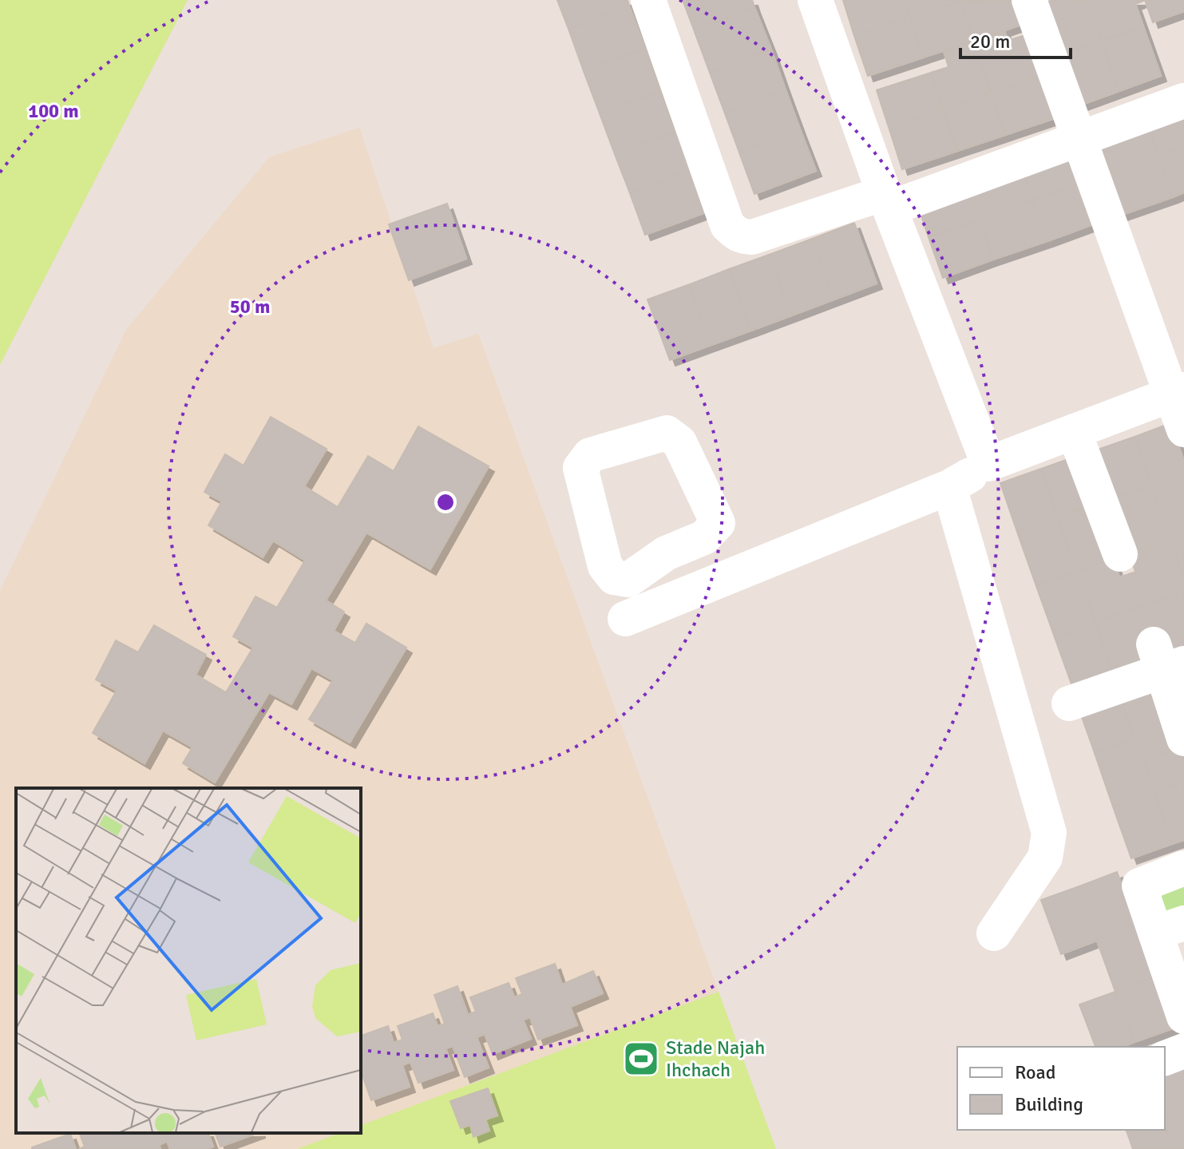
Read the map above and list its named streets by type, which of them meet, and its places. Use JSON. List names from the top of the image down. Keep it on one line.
{"places":{"sports":["Stade Najah Ihchach"]},"legend":["Road","Building"],"scale_bar":"20 m","rings":["100 m","50 m"]}
